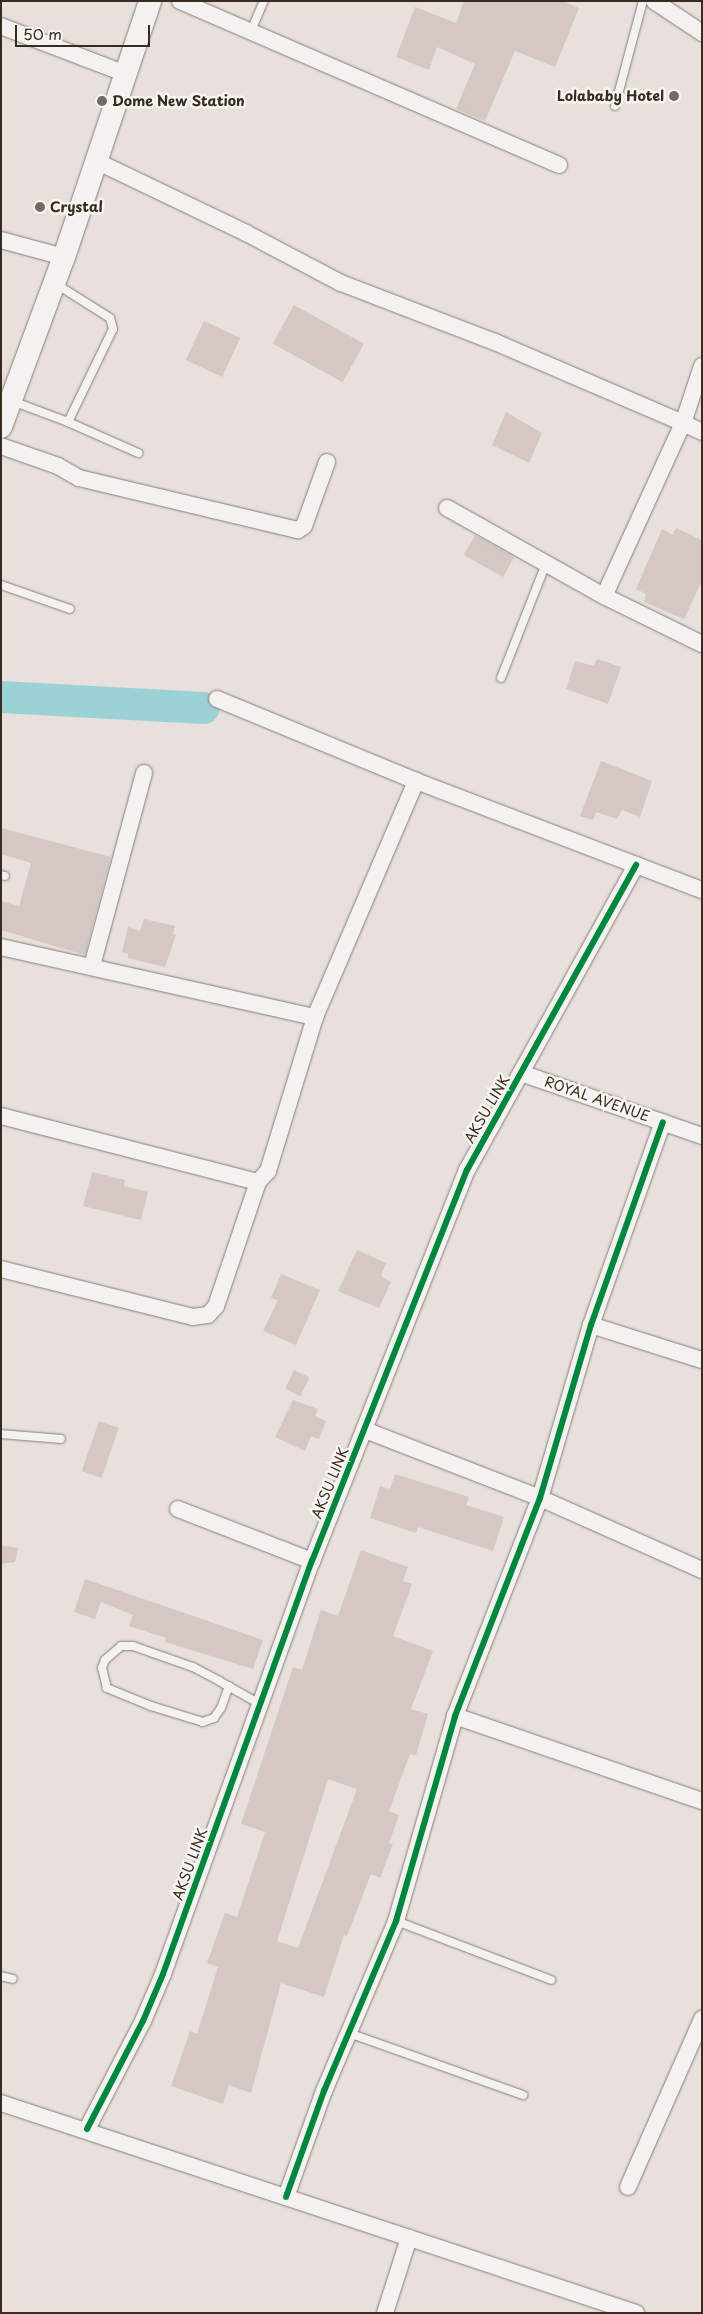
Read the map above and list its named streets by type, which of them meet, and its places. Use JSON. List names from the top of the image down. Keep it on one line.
{"streets":{"street":["ROYAL AVENUE","AKSU LINK"]},"crossings":[["ROYAL AVENUE","AKSU LINK"]],"places":["Lolababy Hotel","Dome New Station","Crystal"],"scale_bar":"50 m"}
